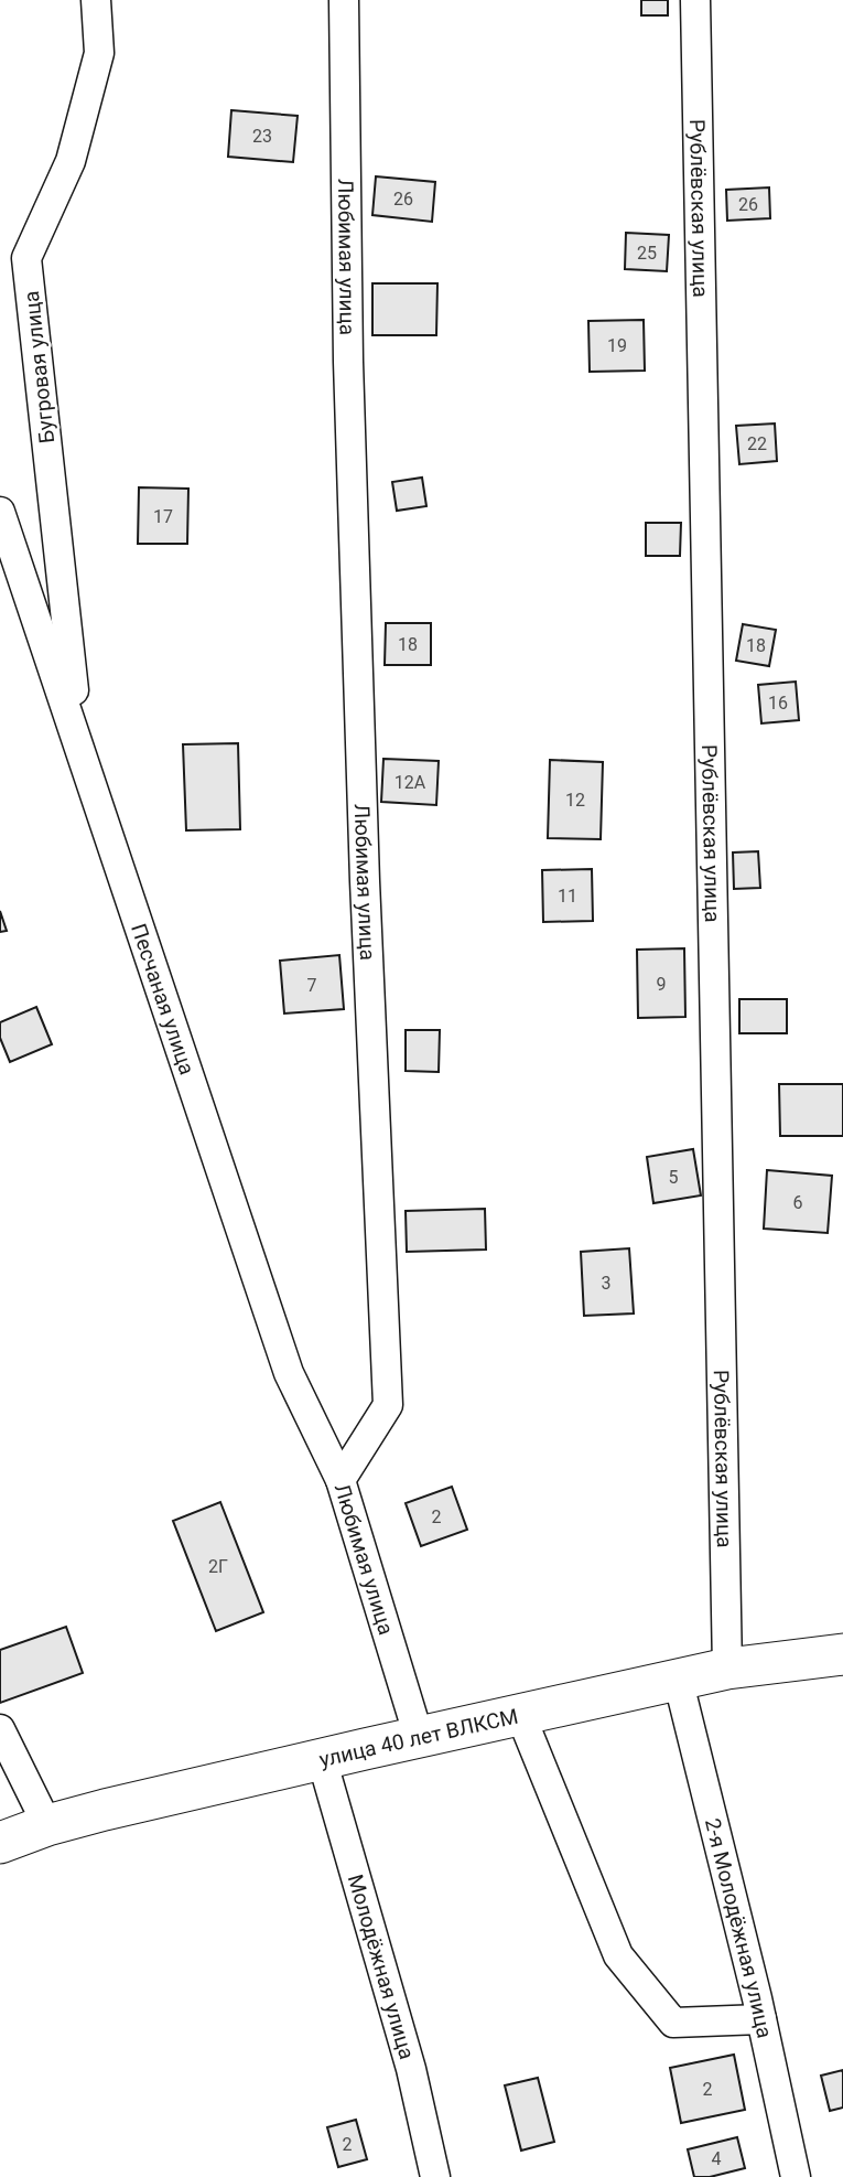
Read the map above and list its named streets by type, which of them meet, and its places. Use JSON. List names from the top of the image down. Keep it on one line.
{"streets":{"street":["Рублёвская улица","Любимая улица","Бугровая улица","Песчаная улица","улица 40 лет ВЛКСМ","2-я Молодёжная улица","Молодёжная улица"]},"crossings":[["Рублёвская улица","улица 40 лет ВЛКСМ"],["Любимая улица","Песчаная улица"],["Любимая улица","улица 40 лет ВЛКСМ"],["Бугровая улица","Песчаная улица"],["улица 40 лет ВЛКСМ","2-я Молодёжная улица"],["улица 40 лет ВЛКСМ","Молодёжная улица"]],"house_numbers":["23","26","26","25","19","22","17","18","18","16","12А","12","11","9","7","5","6","3","2","2Г","2","2","4"]}
